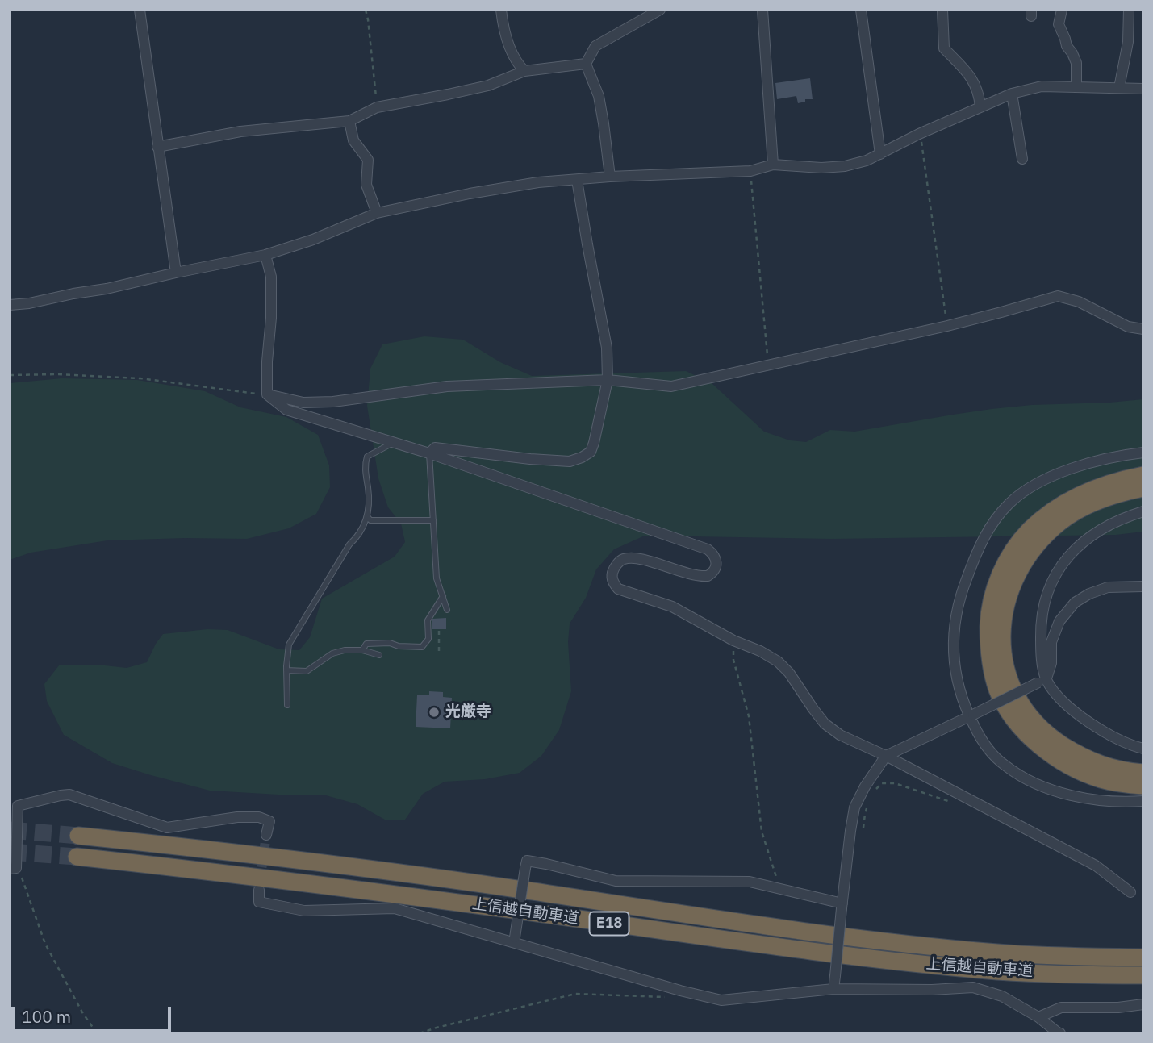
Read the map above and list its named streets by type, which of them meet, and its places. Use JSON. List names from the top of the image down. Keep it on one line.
{"streets":{"highway":["上信越自動車道","E18"]},"places":["光厳寺"],"scale_bar":"100 m"}
